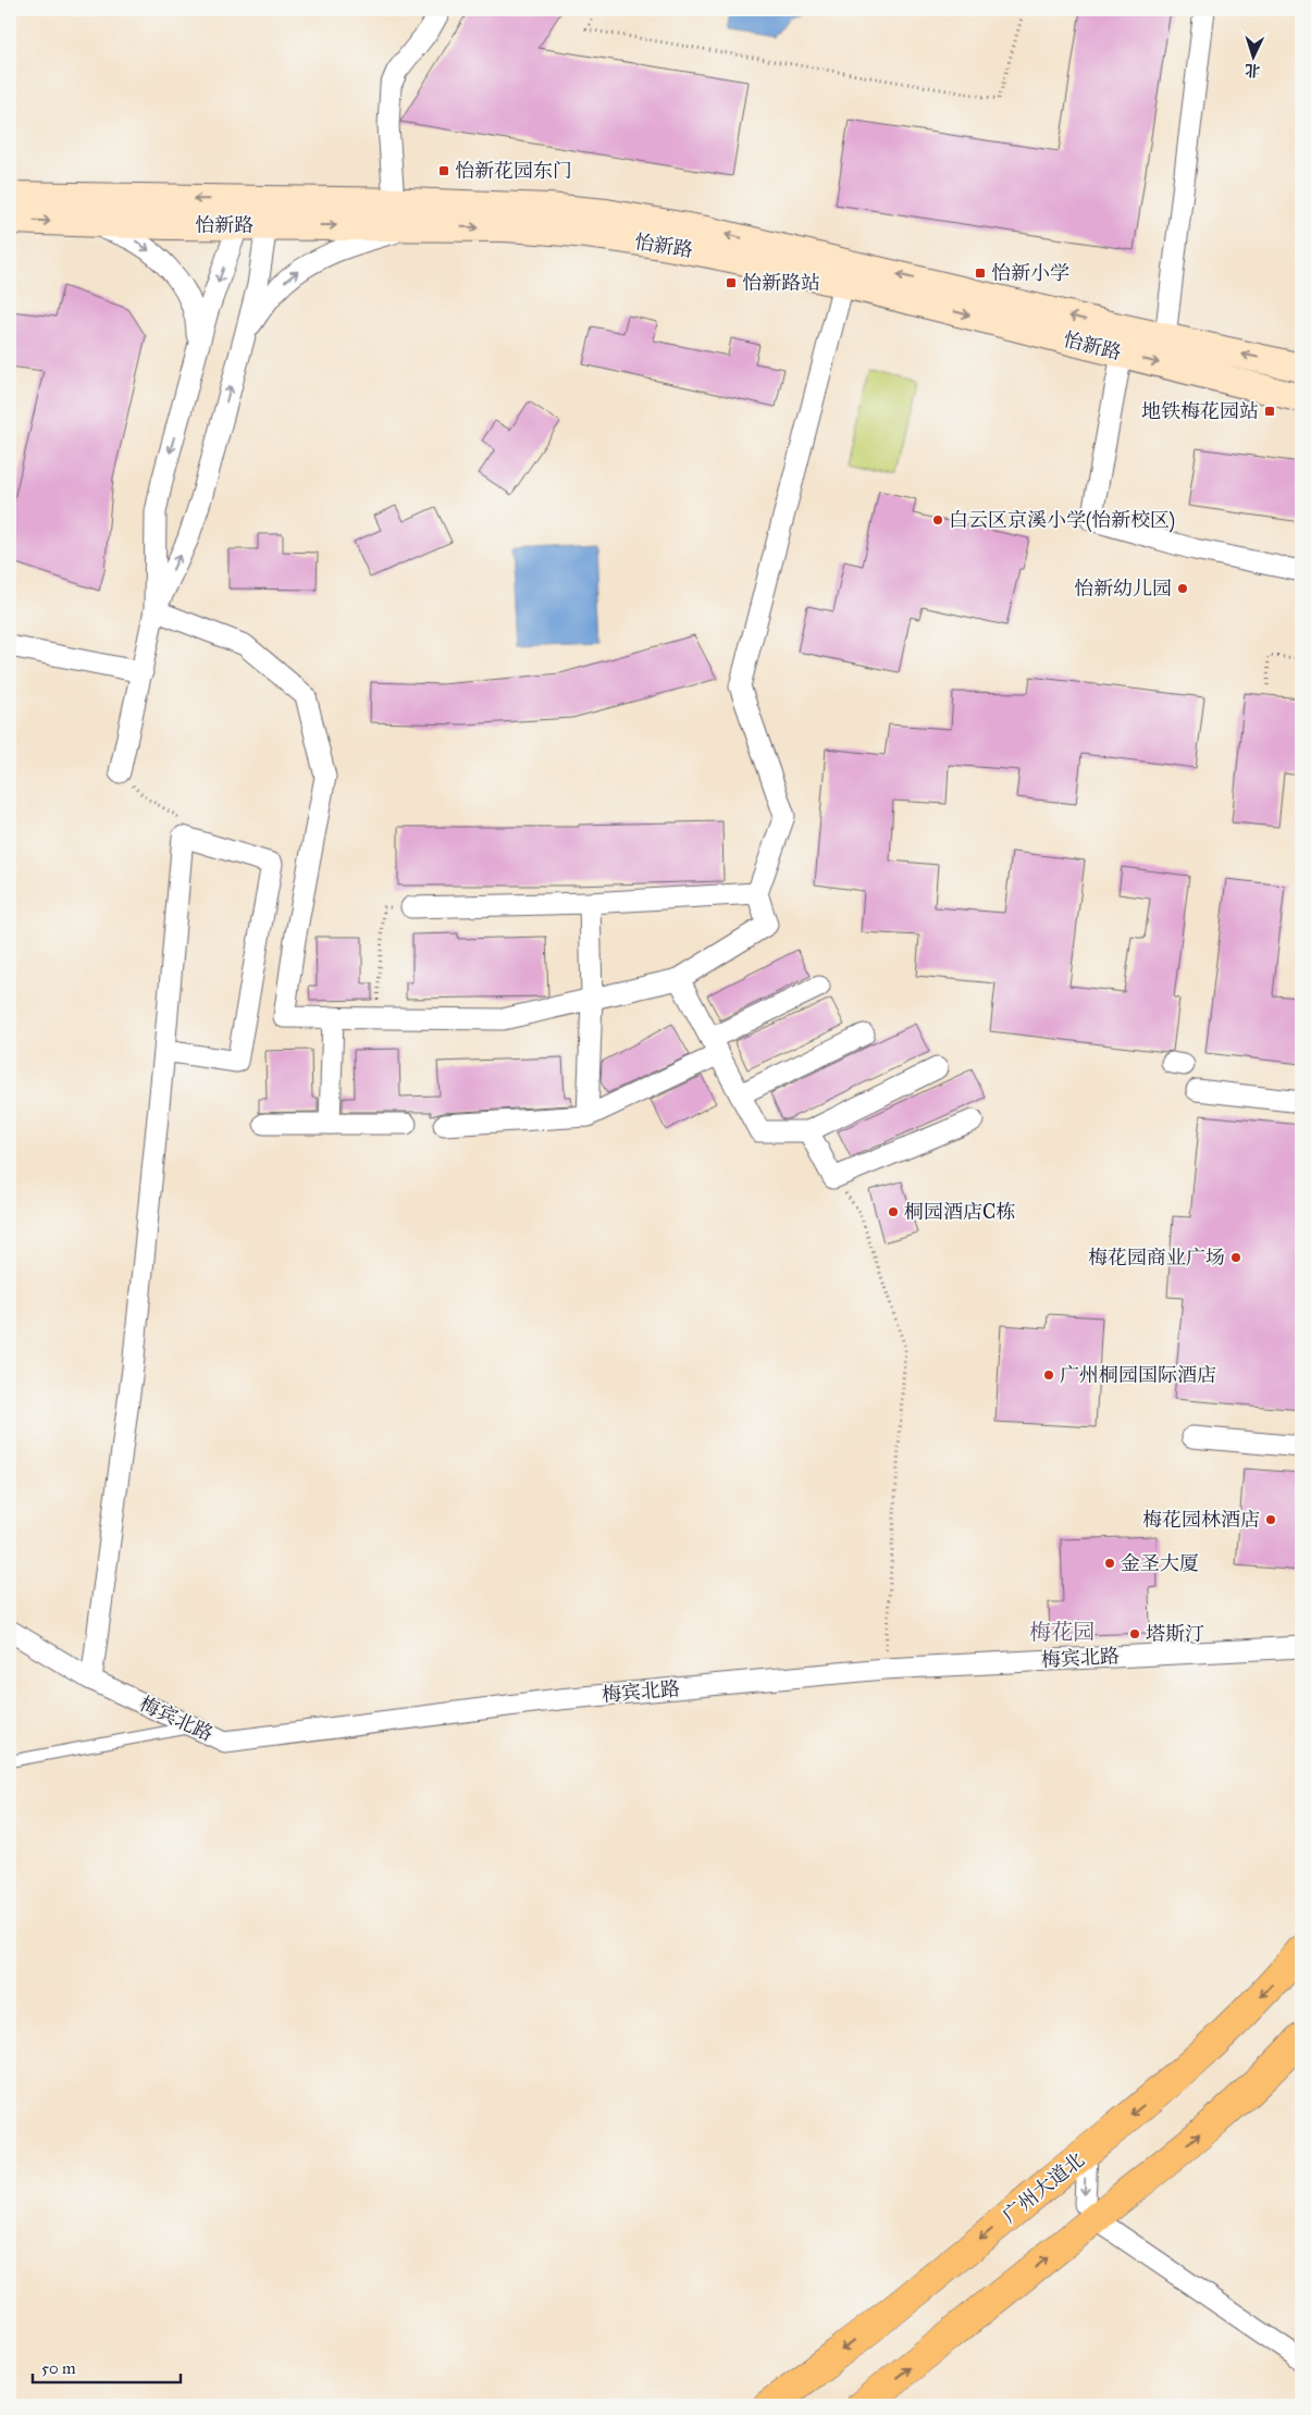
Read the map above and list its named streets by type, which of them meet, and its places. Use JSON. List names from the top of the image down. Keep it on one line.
{"streets":{"highway":["广州大道北"],"main road":["怡新路"],"street":["梅宾北路"]},"districts":["梅花园"],"places":{"transit":["怡新花园东门","怡新小学","怡新路站","地铁梅花园站"],"other":["白云区京溪小学(怡新校区)","怡新幼儿园","桐园酒店C栋","梅花园商业广场","广州桐园国际酒店","梅花园林酒店","金圣大厦","塔斯汀"]},"scale_bar":"50 m","north":"bottom"}
